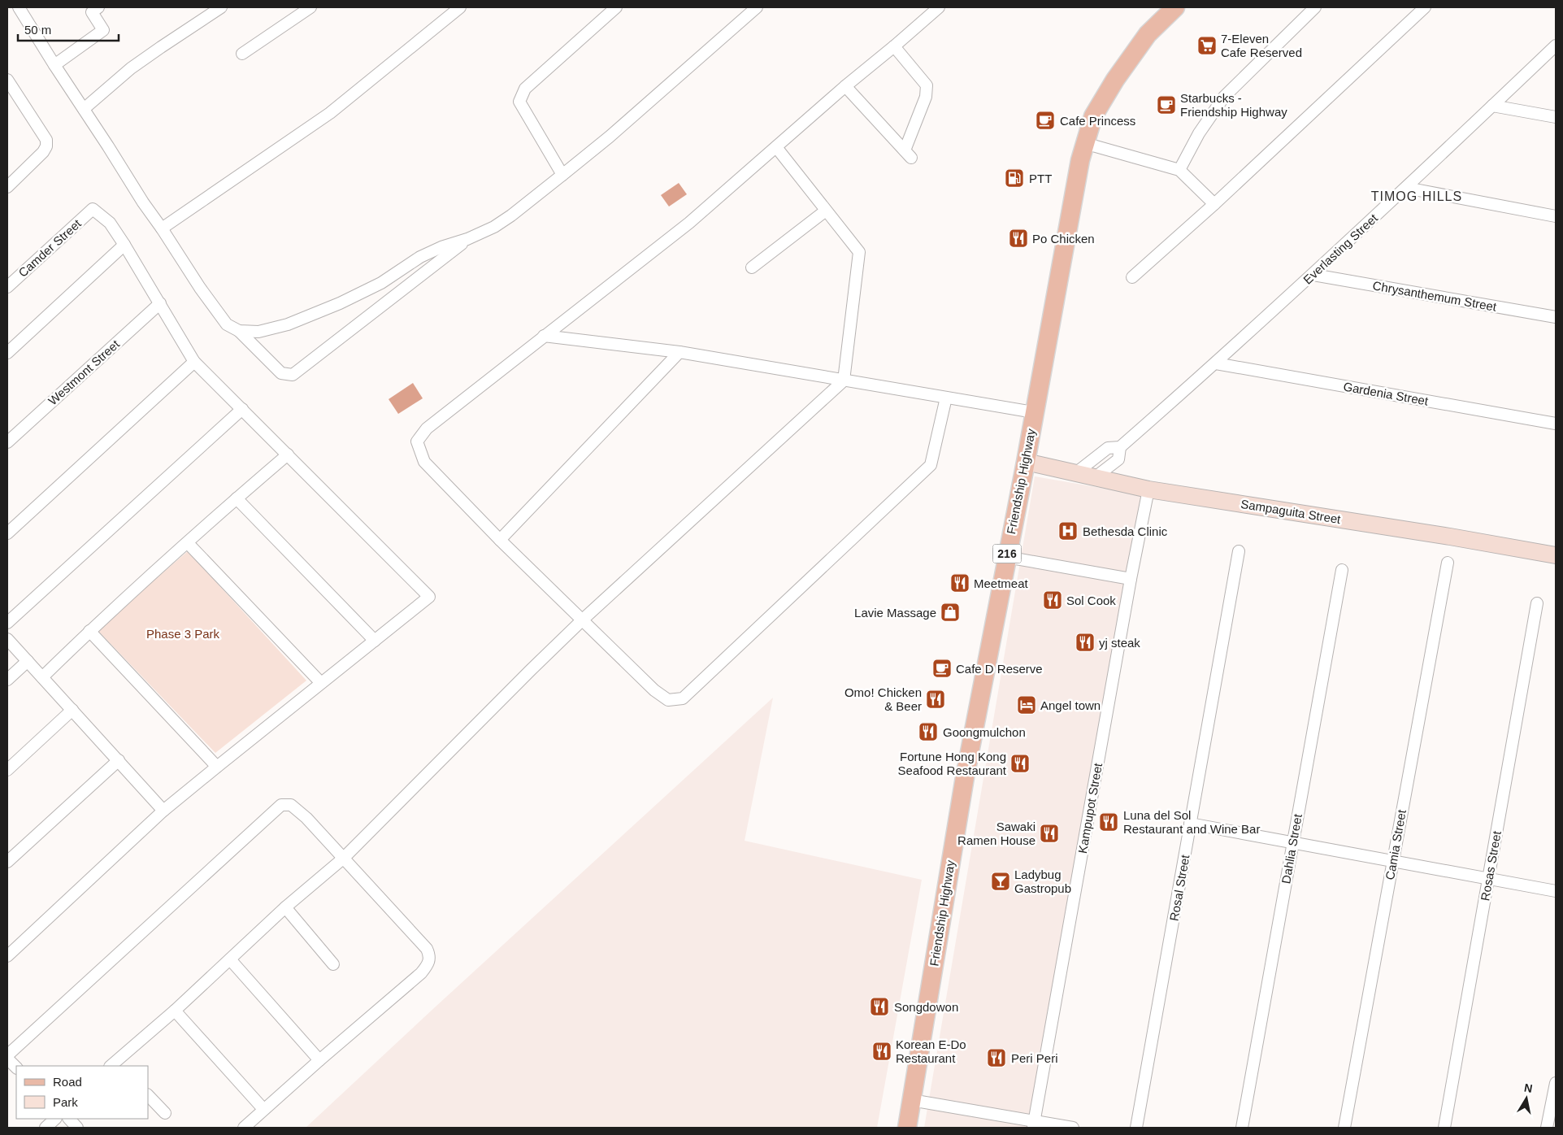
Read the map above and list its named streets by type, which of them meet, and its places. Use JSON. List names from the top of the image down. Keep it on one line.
{"streets":{"main road":["Friendship Highway","Sampaguita Street","216"],"street":["Camder Street","Everlasting Street","Chrysanthemum Street","Westmont Street","Gardenia Street","Kampupot Street","Camia Street","Dahlia Street","Rosas Street","Rosal Street"]},"crossings":[["Everlasting Street","Chrysanthemum Street"],["Everlasting Street","Gardenia Street"],["Everlasting Street","Sampaguita Street"],["Friendship Highway","Sampaguita Street"],["Sampaguita Street","Kampupot Street"]],"districts":["TIMOG HILLS"],"parks":["Phase 3 Park"],"places":{"supermarket":["7-Eleven Cafe Reserved"],"cafe":["Starbucks - Friendship Highway","Cafe Princess","Cafe D Reserve"],"fuel station":["PTT"],"restaurant":["Po Chicken","Meetmeat","Sol Cook","yj steak","Omo! Chicken & Beer","Goongmulchon","Fortune Hong Kong Seafood Restaurant","Luna del Sol Restaurant and Wine Bar","Sawaki Ramen House","Songdowon","Korean E-Do Restaurant","Peri Peri"],"hospital":["Bethesda Clinic"],"shop":["Lavie Massage"],"hotel":["Angel town"],"bar":["Ladybug Gastropub"]},"legend":["Road","Park"],"scale_bar":"50 m","north":"top"}
